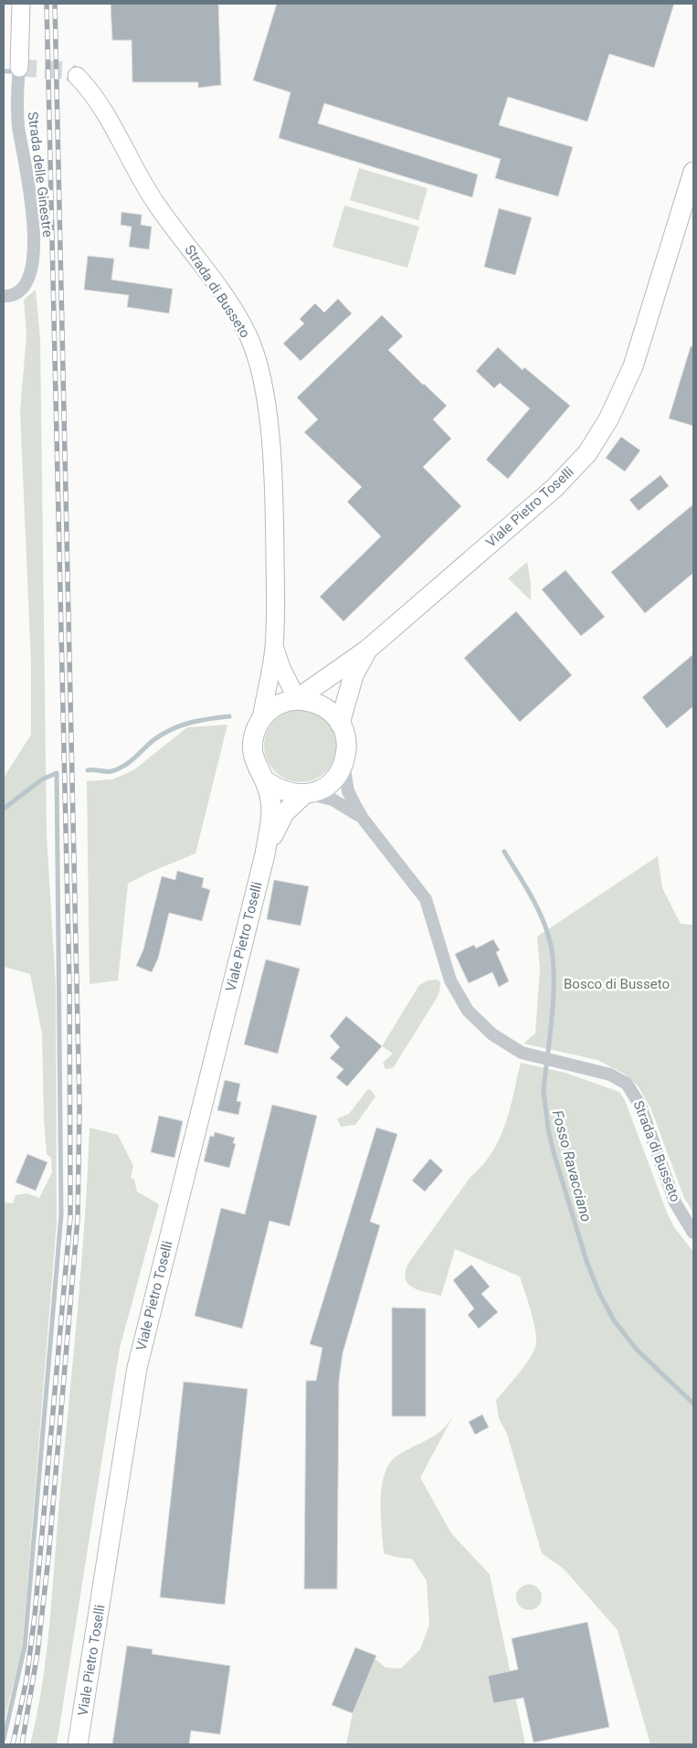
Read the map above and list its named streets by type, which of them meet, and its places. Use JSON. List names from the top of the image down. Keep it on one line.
{"streets":{"main road":["Viale Pietro Toselli"],"street":["Strada delle Ginestre","Strada di Busseto"]},"crossings":[["Strada di Busseto","Viale Pietro Toselli"]],"water":["Fosso Ravacciano"],"parks":["Bosco di Busseto"]}
